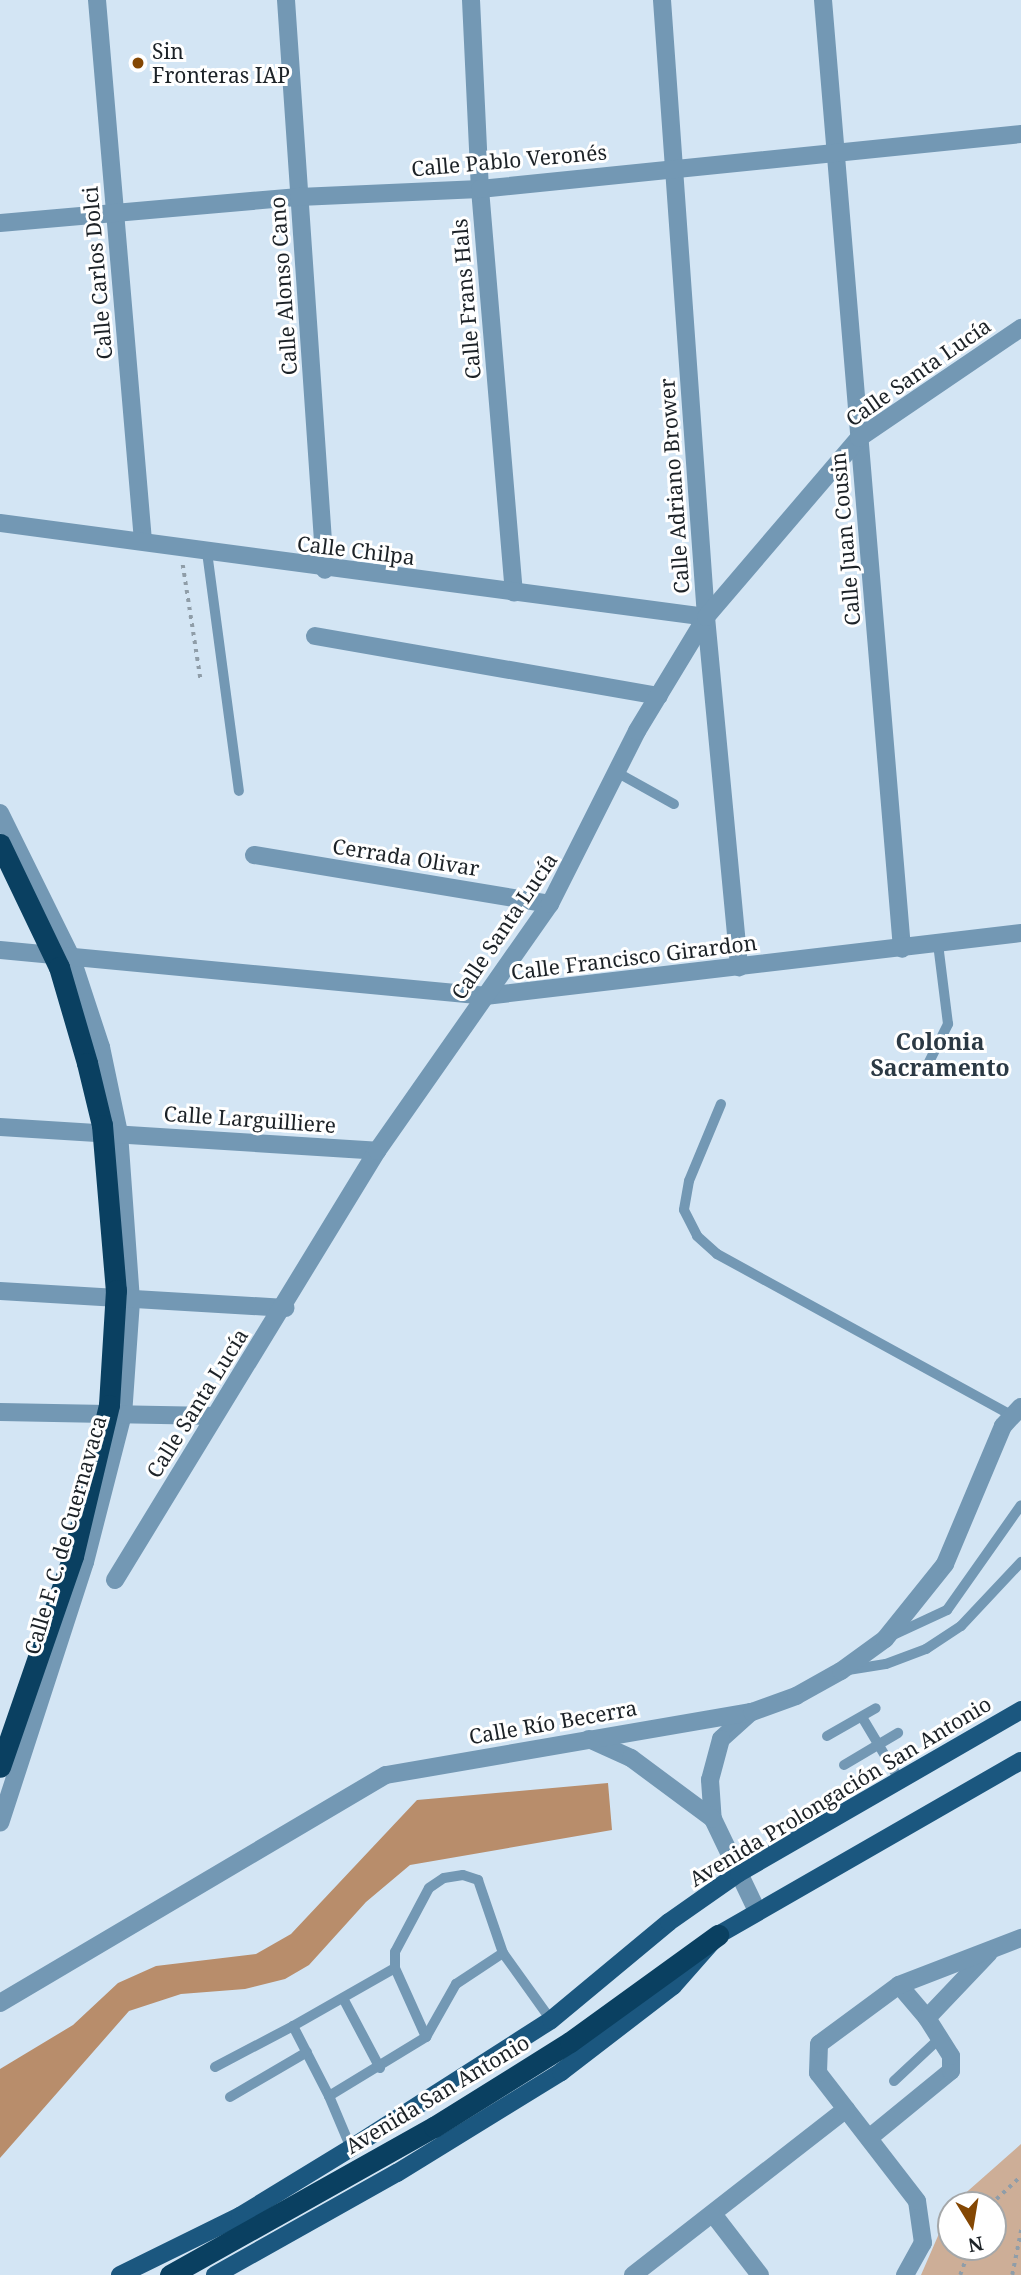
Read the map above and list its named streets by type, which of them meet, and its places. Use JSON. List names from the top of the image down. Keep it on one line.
{"streets":{"highway":["Avenida San Antonio"],"main road":["Avenida Prolongación San Antonio"],"street":["Calle Pablo Veronés","Calle Carlos Dolci","Calle Alonso Cano","Calle Frans Hals","Calle Santa Lucía","Calle Adriano Brower","Calle Juan Cousin","Calle Chilpa","Cerrada Olivar","Calle Francisco Girardon","Calle Larguilliere","Calle F. C. de Cuernavaca","Calle Río Becerra"]},"crossings":[["Calle Pablo Veronés","Calle Carlos Dolci"],["Calle Pablo Veronés","Calle Alonso Cano"],["Calle Pablo Veronés","Calle Frans Hals"],["Calle Pablo Veronés","Calle Adriano Brower"],["Calle Pablo Veronés","Calle Juan Cousin"],["Calle Carlos Dolci","Calle Chilpa"],["Calle Alonso Cano","Calle Chilpa"],["Calle Frans Hals","Calle Chilpa"],["Calle Santa Lucía","Calle Adriano Brower"],["Calle Santa Lucía","Calle Juan Cousin"],["Calle Santa Lucía","Calle Chilpa"],["Calle Santa Lucía","Cerrada Olivar"],["Calle Santa Lucía","Calle Francisco Girardon"],["Calle Santa Lucía","Calle Larguilliere"],["Calle Adriano Brower","Calle Chilpa"],["Calle Adriano Brower","Calle Francisco Girardon"],["Calle Juan Cousin","Calle Francisco Girardon"],["Calle Francisco Girardon","Calle F. C. de Cuernavaca"],["Calle Larguilliere","Calle F. C. de Cuernavaca"]],"districts":["Colonia Sacramento"],"places":["Sin Fronteras IAP"],"north":"bottom"}
